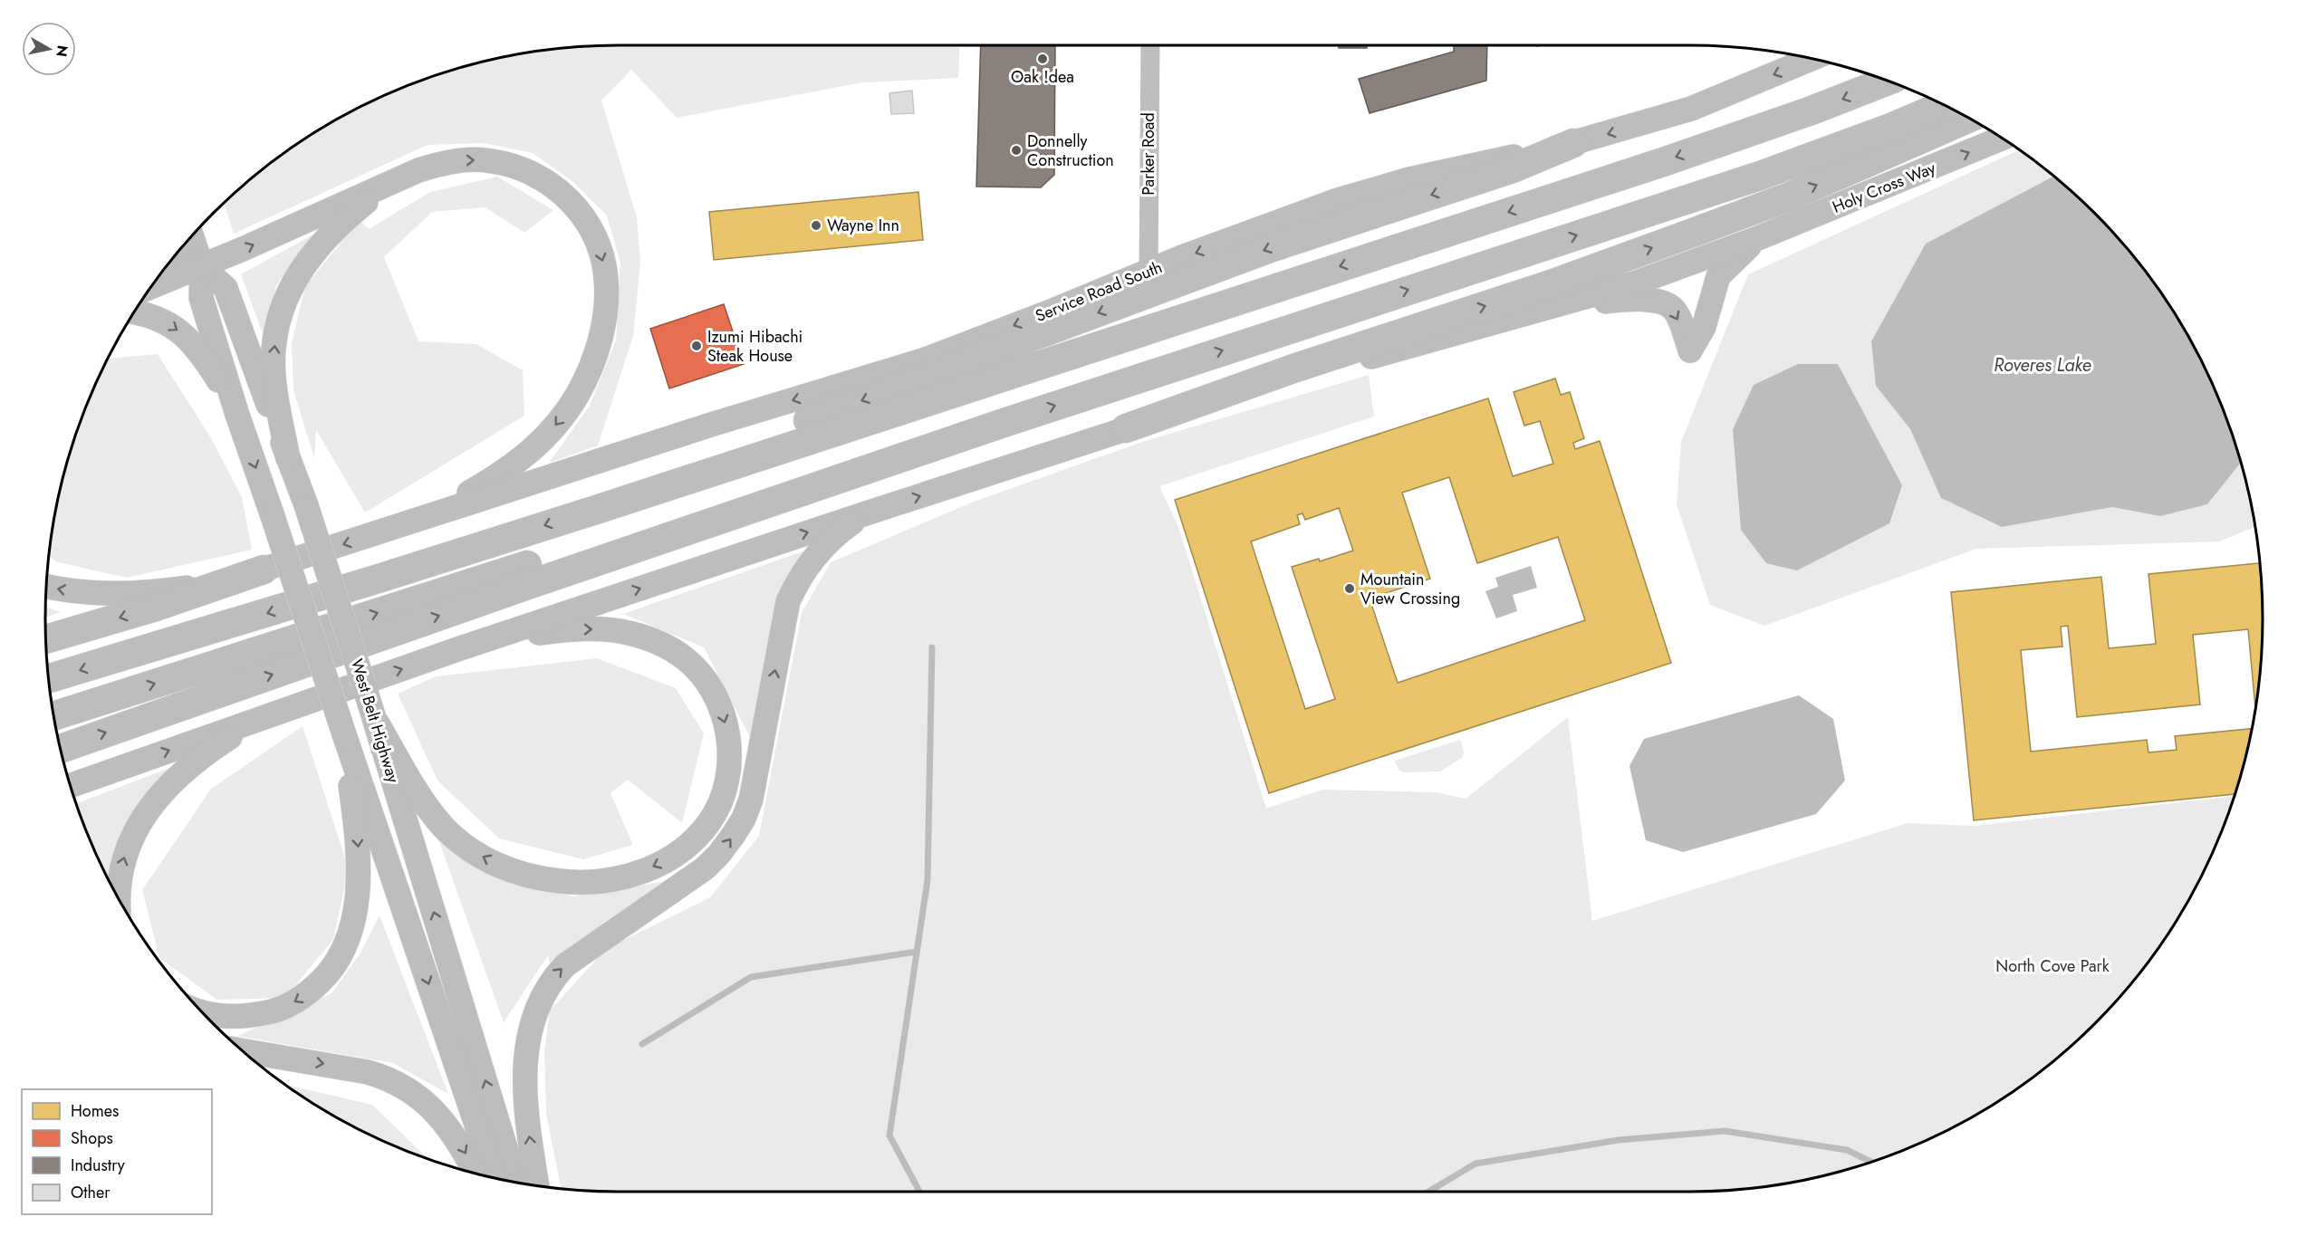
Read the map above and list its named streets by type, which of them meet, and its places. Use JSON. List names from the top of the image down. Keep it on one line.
{"streets":{"main road":["Holy Cross Way","Service Road South","West Belt Highway"],"street":["Parker Road"]},"crossings":[["Parker Road","Service Road South"]],"one_way":["Holy Cross Way"],"water":["Roveres Lake"],"parks":["North Cove Park"],"places":["Oak !dea","Donnelly Construction","Wayne Inn","Izumi Hibachi Steak House","Mountain View Crossing"],"legend":["Homes","Shops","Industry","Other"],"north":"right"}
